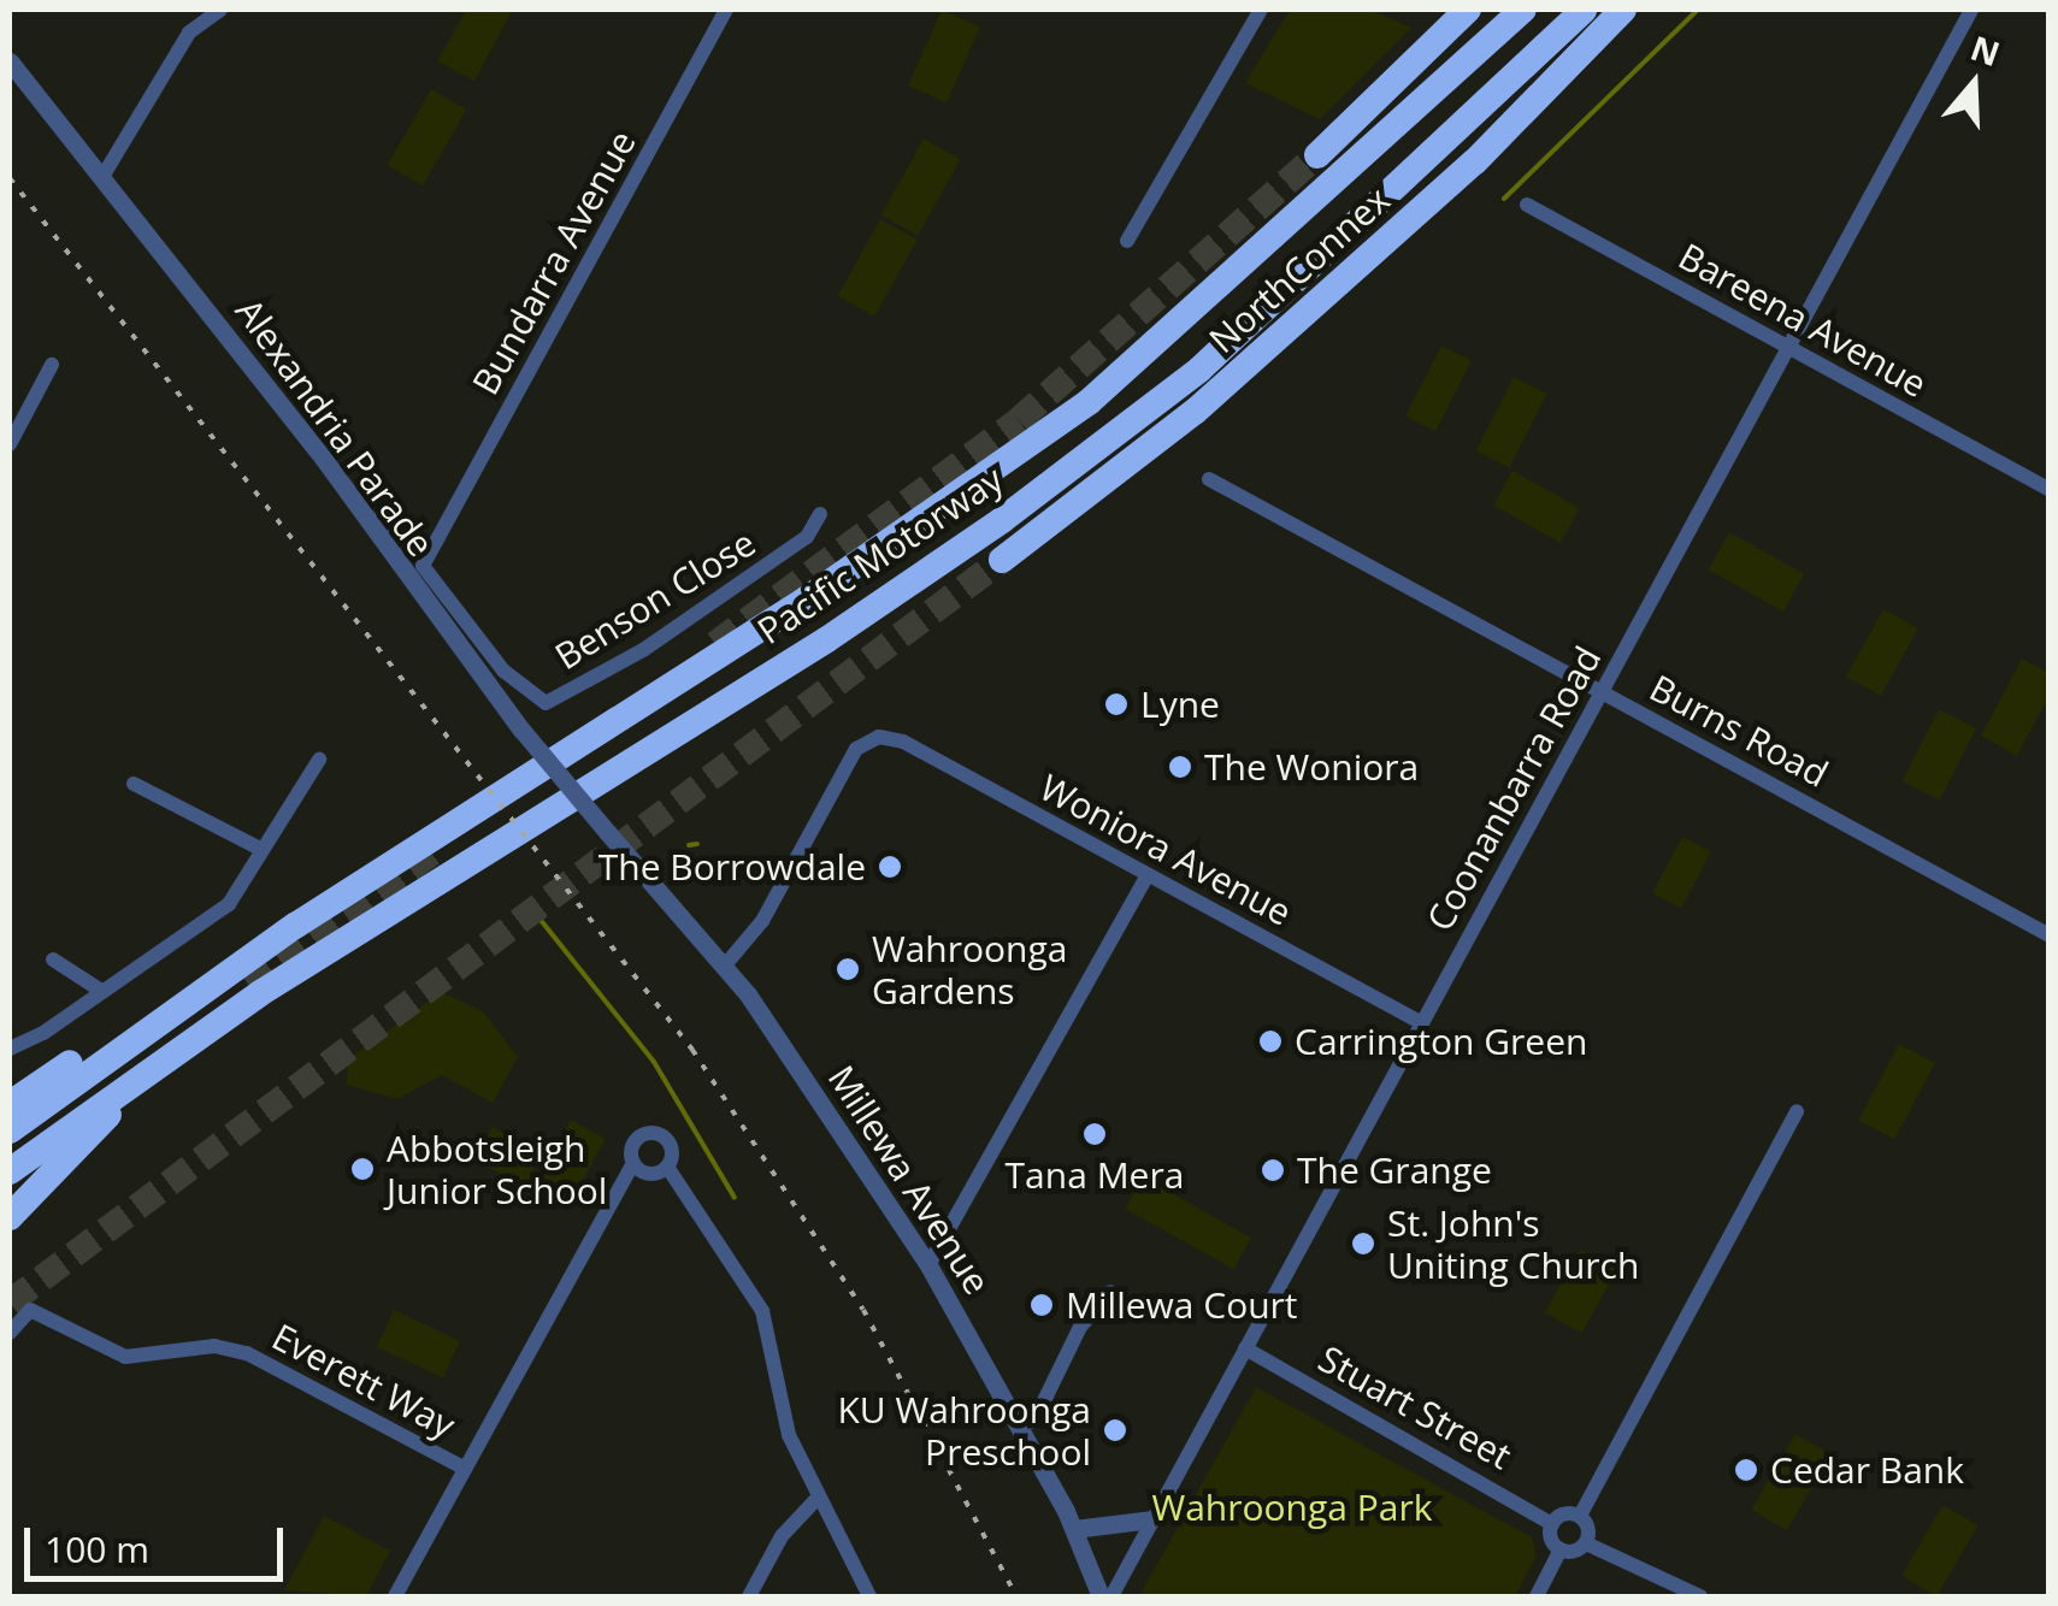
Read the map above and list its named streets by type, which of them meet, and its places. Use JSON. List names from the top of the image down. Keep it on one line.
{"streets":{"highway":["NorthConnex","Pacific Motorway"],"street":["Bundarra Avenue","Bareena Avenue","Alexandria Parade","Benson Close","Burns Road","Coonanbarra Road","Woniora Avenue","Millewa Avenue","Everett Way","Stuart Street"]},"crossings":[["Bundarra Avenue","Benson Close"],["Bareena Avenue","Coonanbarra Road"],["Alexandria Parade","Millewa Avenue"],["Burns Road","Coonanbarra Road"],["Coonanbarra Road","Woniora Avenue"],["Coonanbarra Road","Stuart Street"],["Woniora Avenue","Millewa Avenue"]],"parks":["Wahroonga Park"],"places":["Lyne","The Woniora","The Borrowdale","Wahroonga Gardens","Carrington Green","Tana Mera","Abbotsleigh Junior School","The Grange","St. John's Uniting Church","Millewa Court","KU Wahroonga Preschool","Cedar Bank"],"scale_bar":"100 m","north":"top"}
